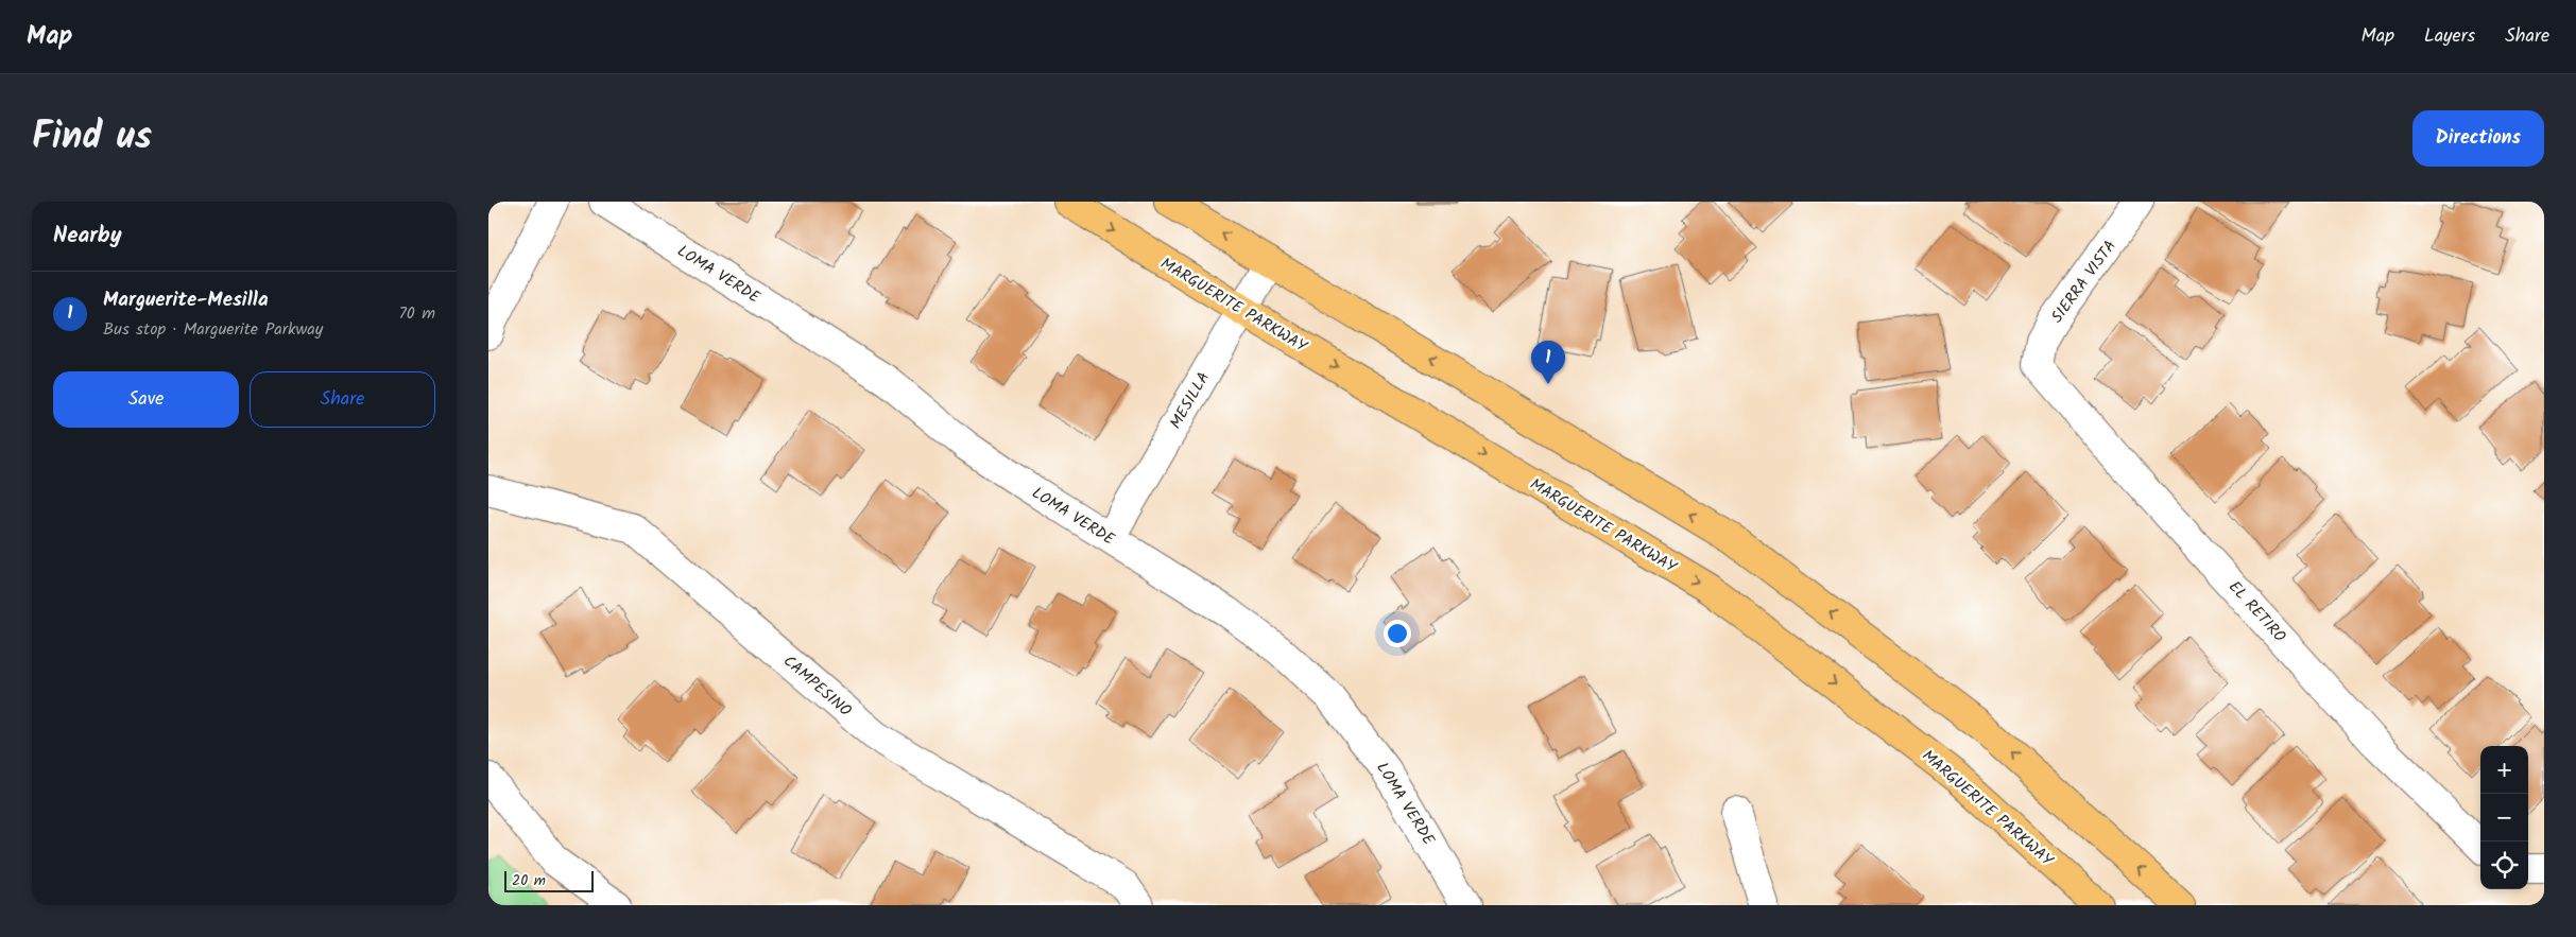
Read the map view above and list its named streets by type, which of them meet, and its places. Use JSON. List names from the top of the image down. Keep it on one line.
{"streets":{"main road":["MARGUERITE PARKWAY"],"street":["LOMA VERDE","SIERRA VISTA","MESILLA","EL RETIRO","CAMPESINO"]},"crossings":[["LOMA VERDE","MESILLA"],["SIERRA VISTA","EL RETIRO"],["MARGUERITE PARKWAY","MESILLA"]],"scale_bar":"20 m","page":{"header":"Map","nav":["Map","Layers","Share"],"title":"Find us","buttons":["Directions",["Save","Share"]],"heading":"Nearby","list":[{"mark":"1","name":"Marguerite-Mesilla","note":"Bus stop · Marguerite Parkway","value":"70 m"}],"pins":"1","map_buttons":["+","−"],"scale":"20 m"}}
